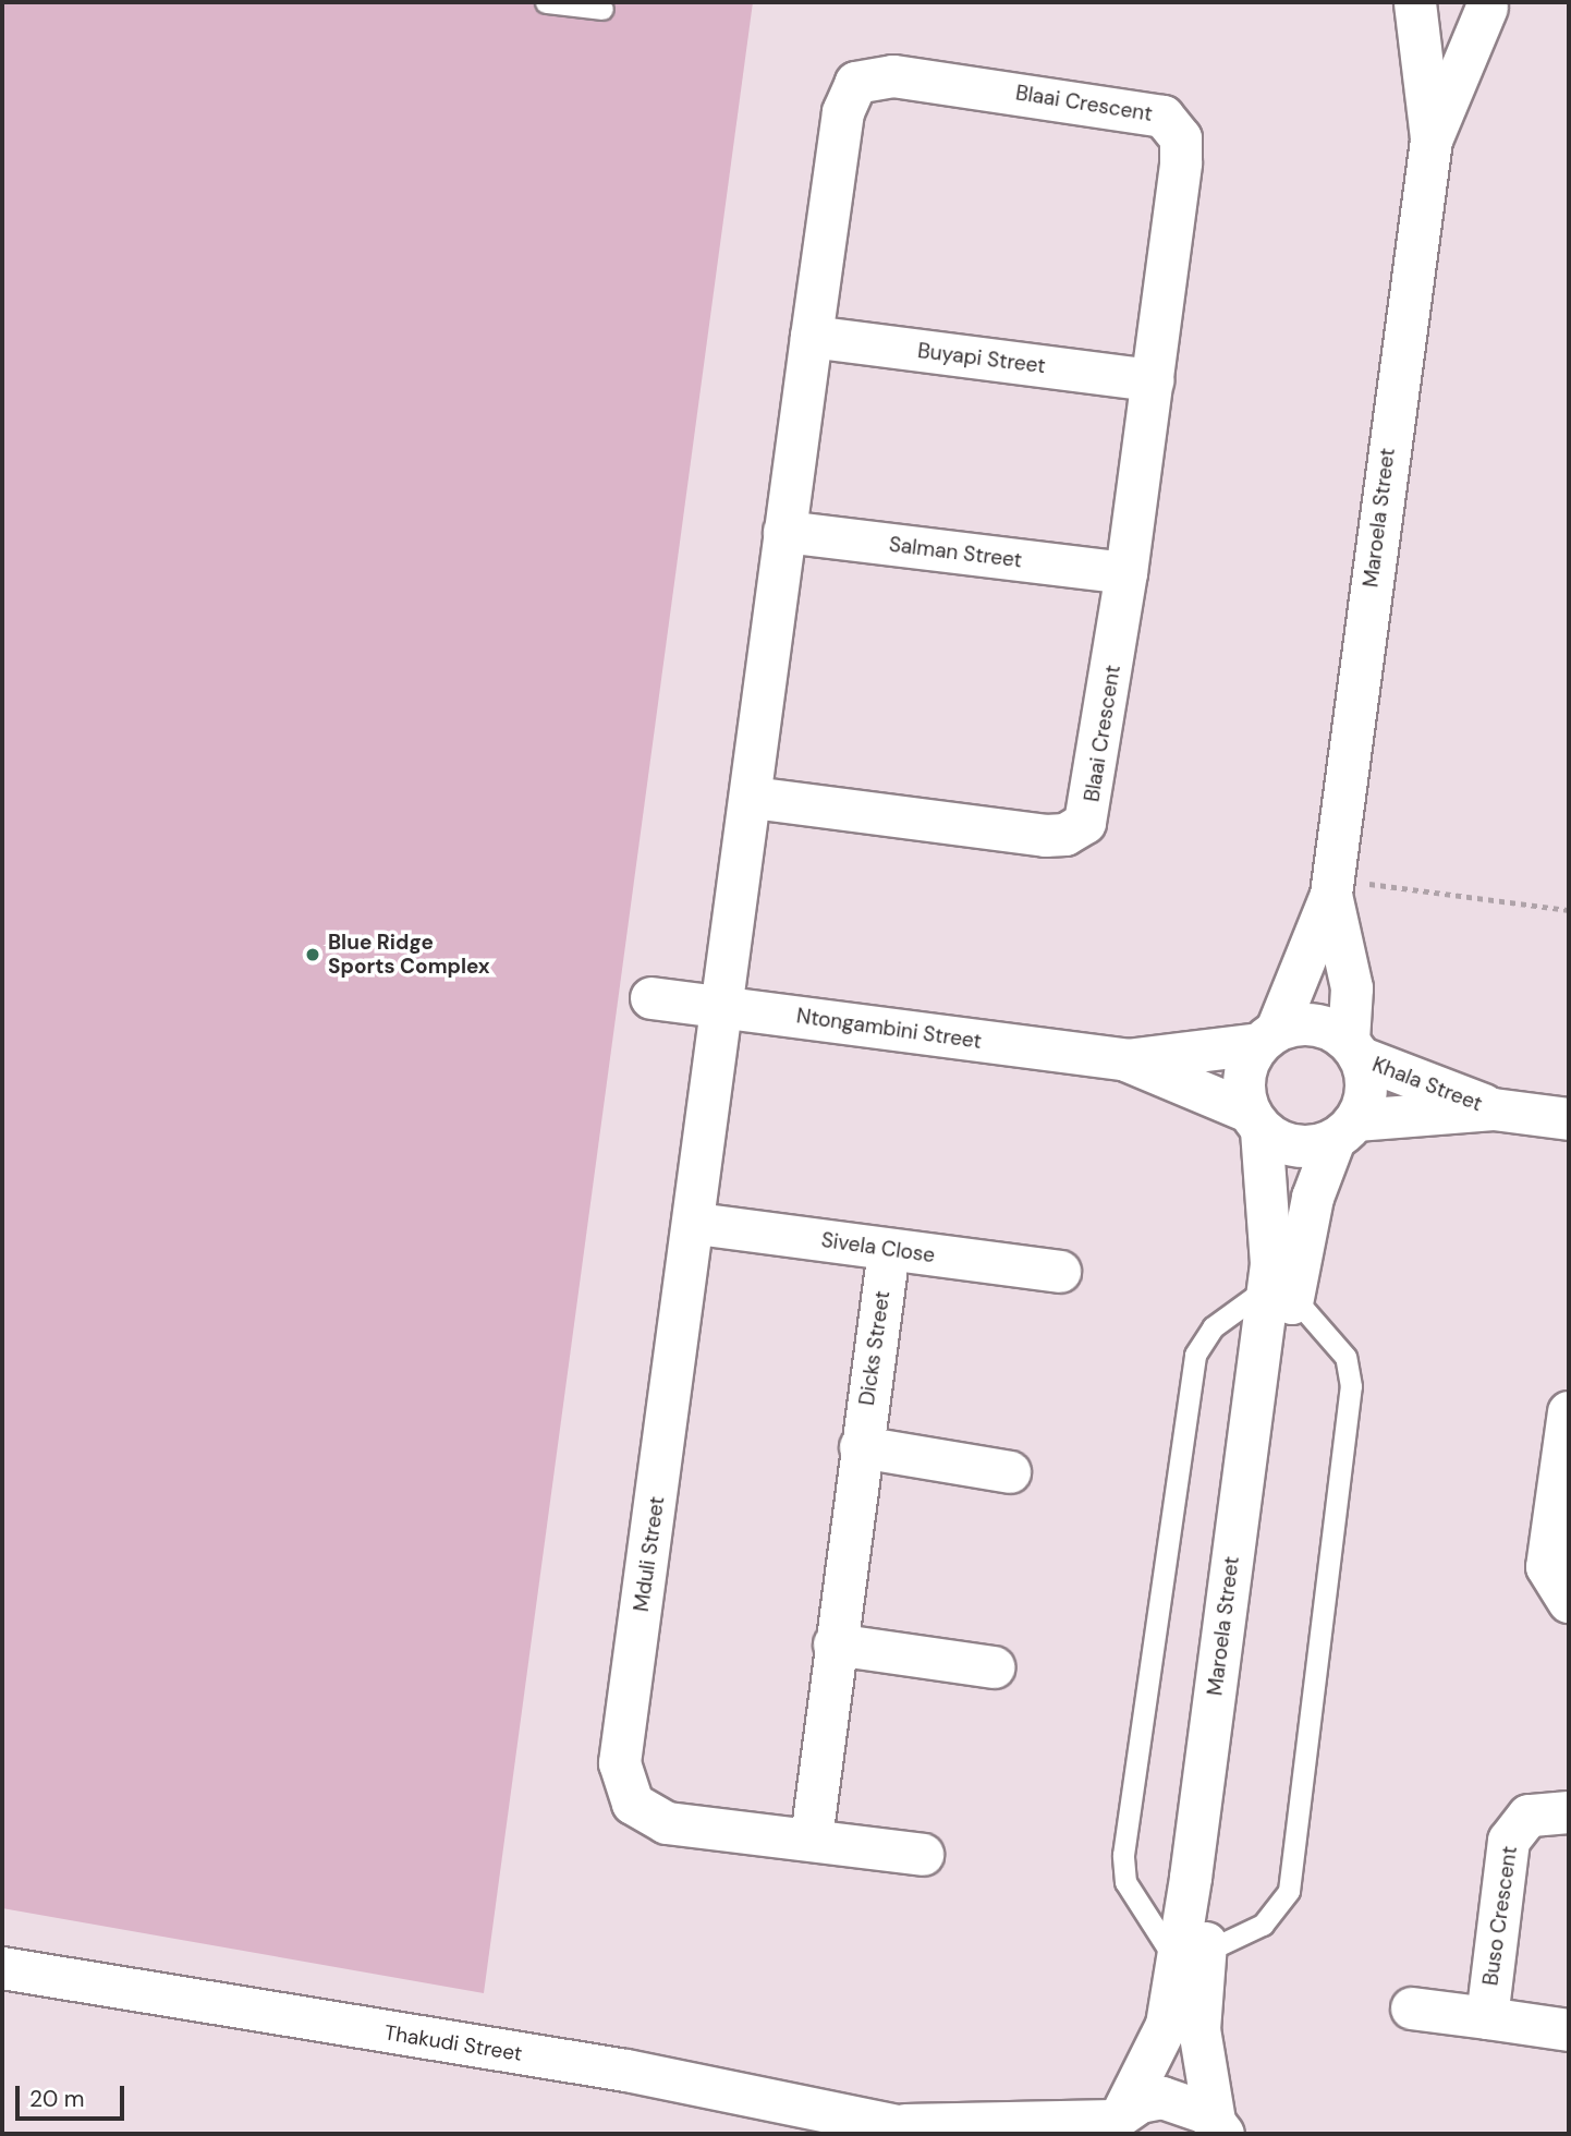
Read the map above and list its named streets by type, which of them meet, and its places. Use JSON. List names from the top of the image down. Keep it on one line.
{"streets":{"street":["Blaai Crescent","Buyapi Street","Maroela Street","Salman Street","Ntongambini Street","Khala Street","Sivela Close","Dicks Street","Mduli Street","Buso Crescent","Thakudi Street"]},"crossings":[["Blaai Crescent","Buyapi Street"],["Blaai Crescent","Salman Street"],["Blaai Crescent","Ntongambini Street"],["Blaai Crescent","Mduli Street"],["Maroela Street","Ntongambini Street"],["Maroela Street","Khala Street"],["Maroela Street","Thakudi Street"],["Ntongambini Street","Khala Street"],["Ntongambini Street","Mduli Street"],["Sivela Close","Dicks Street"],["Sivela Close","Mduli Street"],["Dicks Street","Mduli Street"]],"places":["Blue Ridge Sports Complex"],"scale_bar":"20 m"}
